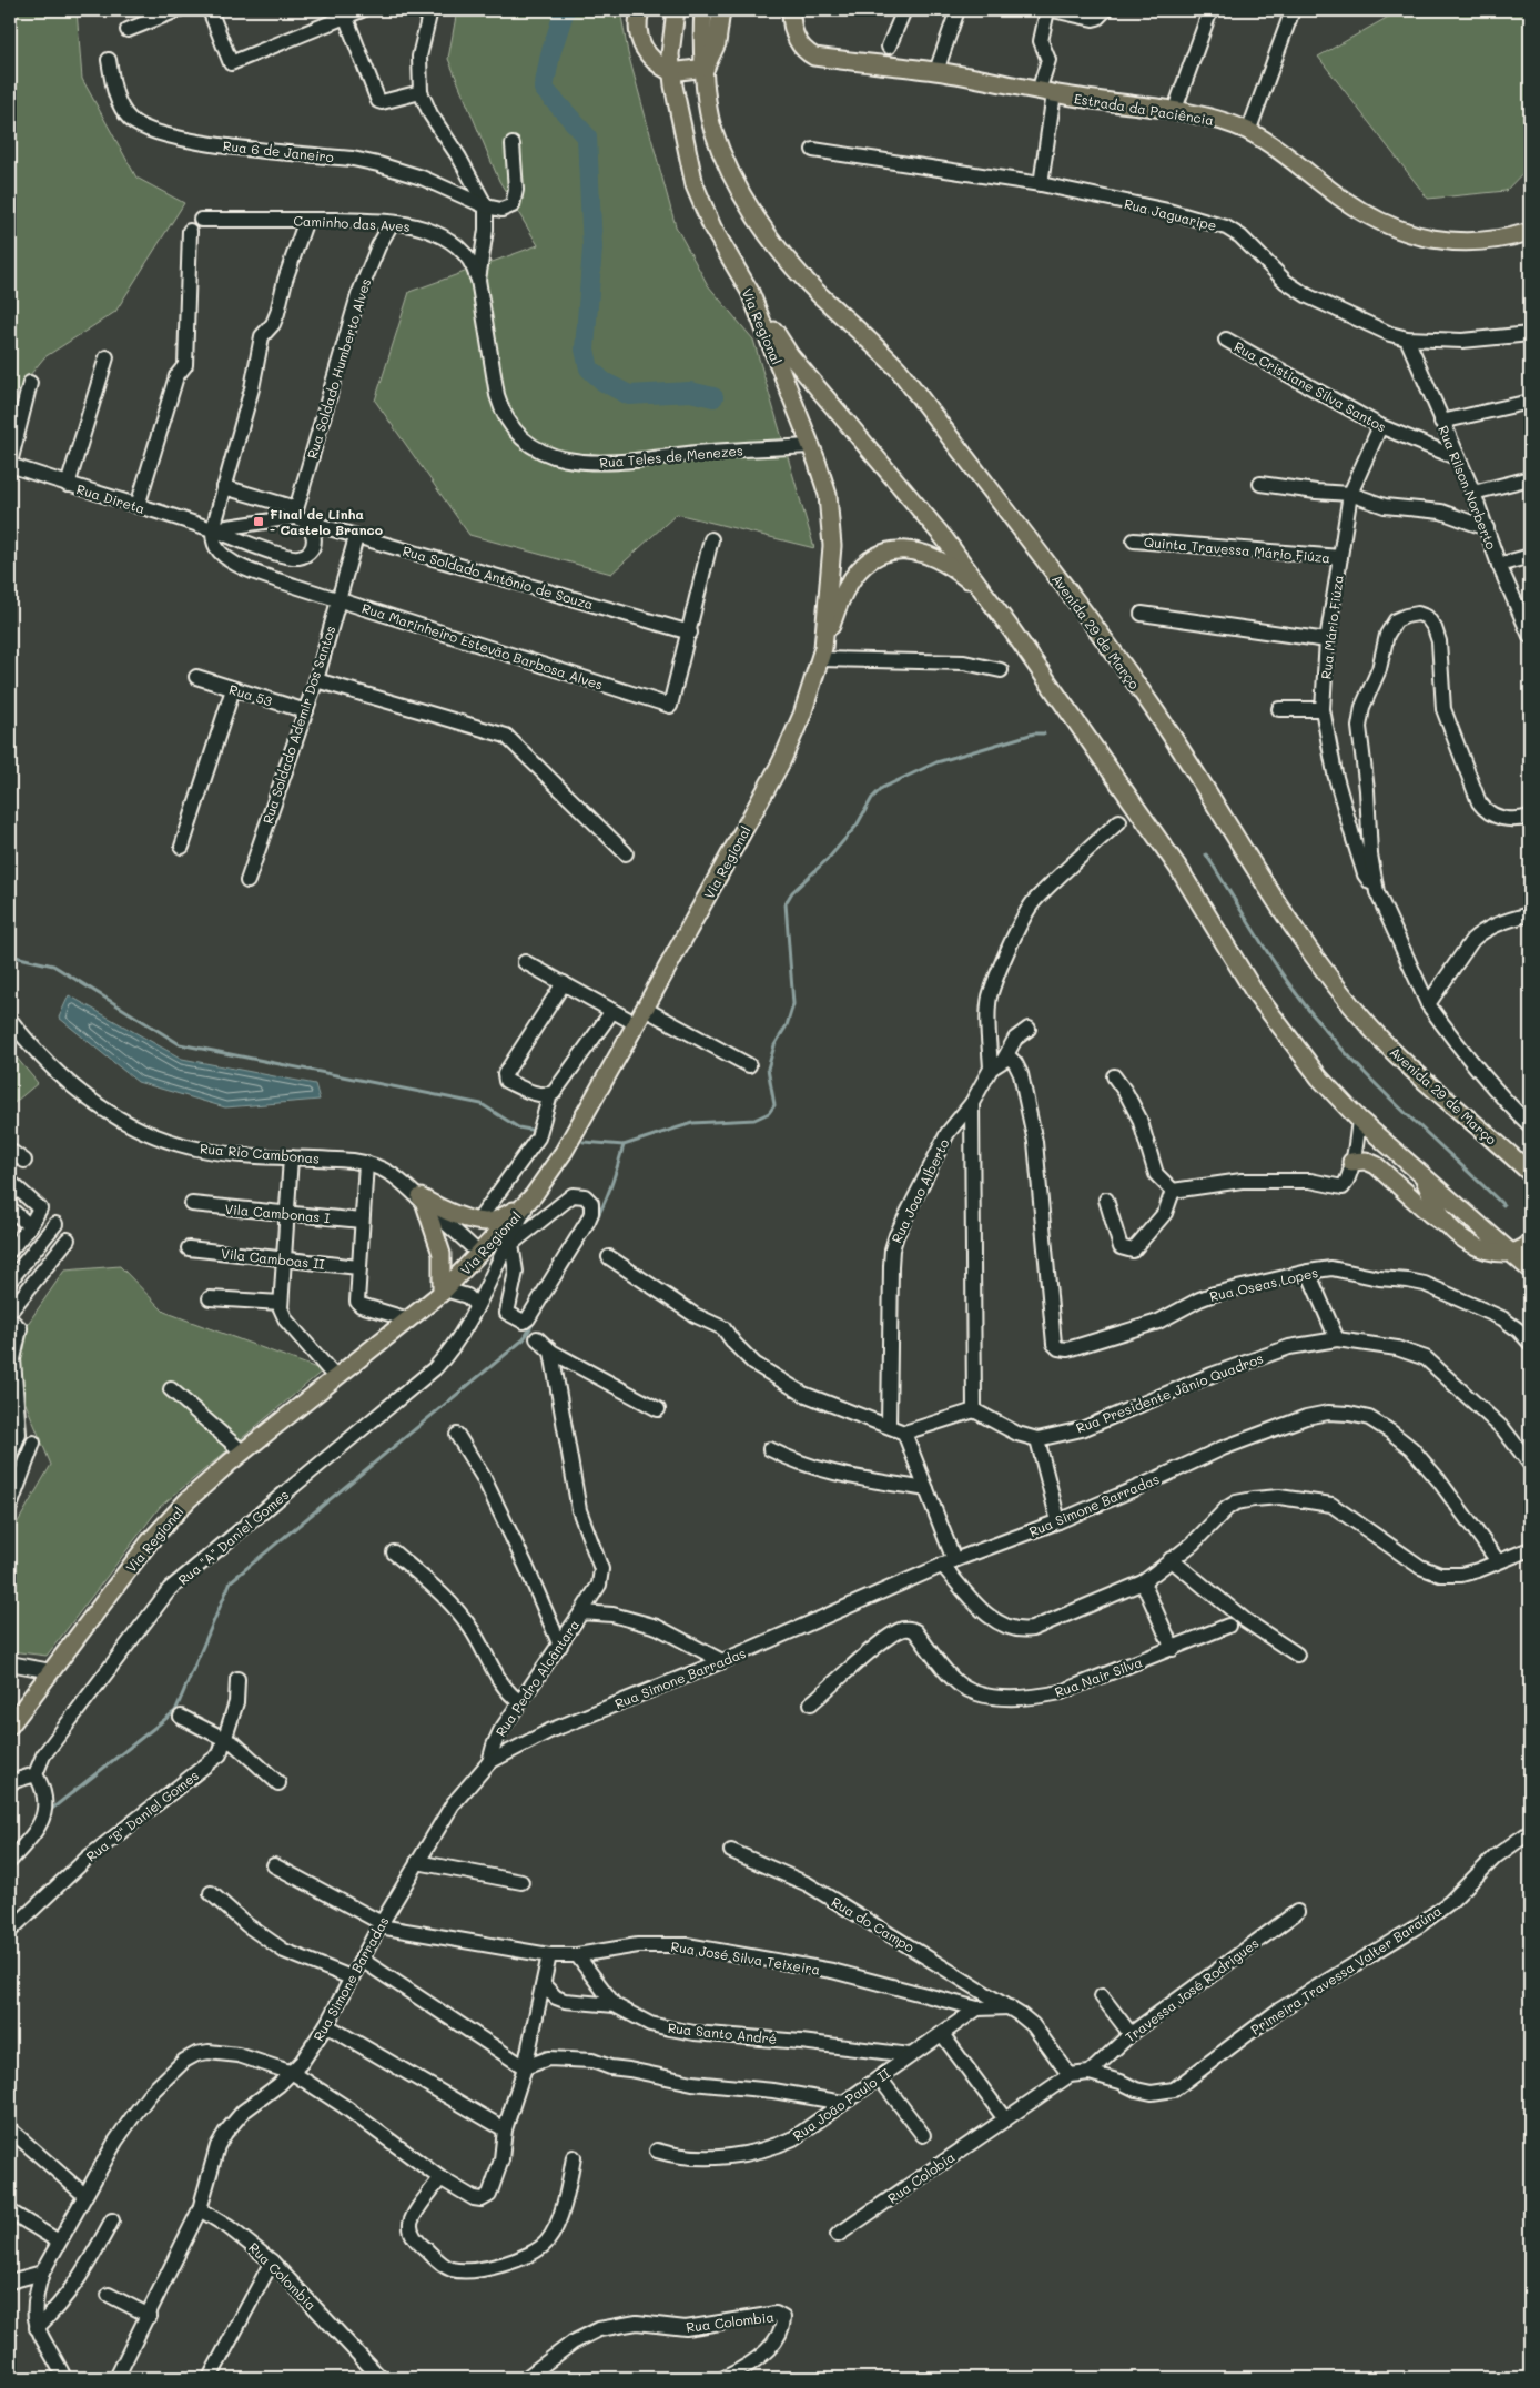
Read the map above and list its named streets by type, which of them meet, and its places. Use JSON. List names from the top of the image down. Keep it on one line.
{"streets":{"main road":["Estrada da Paciência","Via Regional","Avenida 29 de Março"],"street":["Rua 6 de Janeiro","Rua Jaguaripe","Caminho das Aves","Rua Soldado Humberto Alves","Rua Cristiane Silva Santos","Rua Teles de Menezes","Rua Rilson Norberto","Rua Direta","Quinta Travessa Mário Fiúza","Rua Soldado Antônio de Souza","Rua Mário Fiúza","Rua Marinheiro Estevão Barbosa Alves","Rua 53","Rua Soldado Ademir Dos Santos","Rua Rio Cambonas","Rua Joao Alberto","Vila Cambonas I","Vila Camboas II","Rua Oseas Lopes","Rua Presidente Jânio Quadros","Rua Simone Barradas","Rua \"A\" Daniel Gomes","Rua Nair Silva","Rua Pedro Alcântara","Rua \"B\" Daniel Gomes","Rua do Campo","Rua José Silva Teixeira","Primeira Travessa Valter Baraúna","Travessa José Rodrigues","Rua Santo André","Rua João Paulo II","Rua Colobia","Rua Colombia"]},"crossings":[["Rua 6 de Janeiro","Rua Teles de Menezes"],["Rua Jaguaripe","Rua Rilson Norberto"],["Caminho das Aves","Rua Soldado Humberto Alves"],["Caminho das Aves","Rua Teles de Menezes"],["Via Regional","Rua Teles de Menezes"],["Via Regional","Rua Rio Cambonas"],["Via Regional","Rua \"A\" Daniel Gomes"],["Rua Soldado Humberto Alves","Rua Direta"],["Rua Soldado Humberto Alves","Rua Soldado Antônio de Souza"],["Rua Cristiane Silva Santos","Rua Rilson Norberto"],["Rua Cristiane Silva Santos","Rua Mário Fiúza"],["Rua Direta","Rua Soldado Antônio de Souza"],["Rua Direta","Rua Marinheiro Estevão Barbosa Alves"],["Quinta Travessa Mário Fiúza","Rua Mário Fiúza"],["Rua Soldado Antônio de Souza","Rua Marinheiro Estevão Barbosa Alves"],["Rua Soldado Antônio de Souza","Rua Soldado Ademir Dos Santos"],["Rua Marinheiro Estevão Barbosa Alves","Rua Soldado Ademir Dos Santos"],["Rua 53","Rua Soldado Ademir Dos Santos"],["Rua Simone Barradas","Rua Pedro Alcântara"],["Rua Simone Barradas","Rua José Silva Teixeira"],["Rua Simone Barradas","Rua Colombia"],["Rua José Silva Teixeira","Rua João Paulo II"],["Primeira Travessa Valter Baraúna","Travessa José Rodrigues"],["Rua Santo André","Rua João Paulo II"]],"places":{"transit":["Final de Linha - Castelo Branco"]}}
